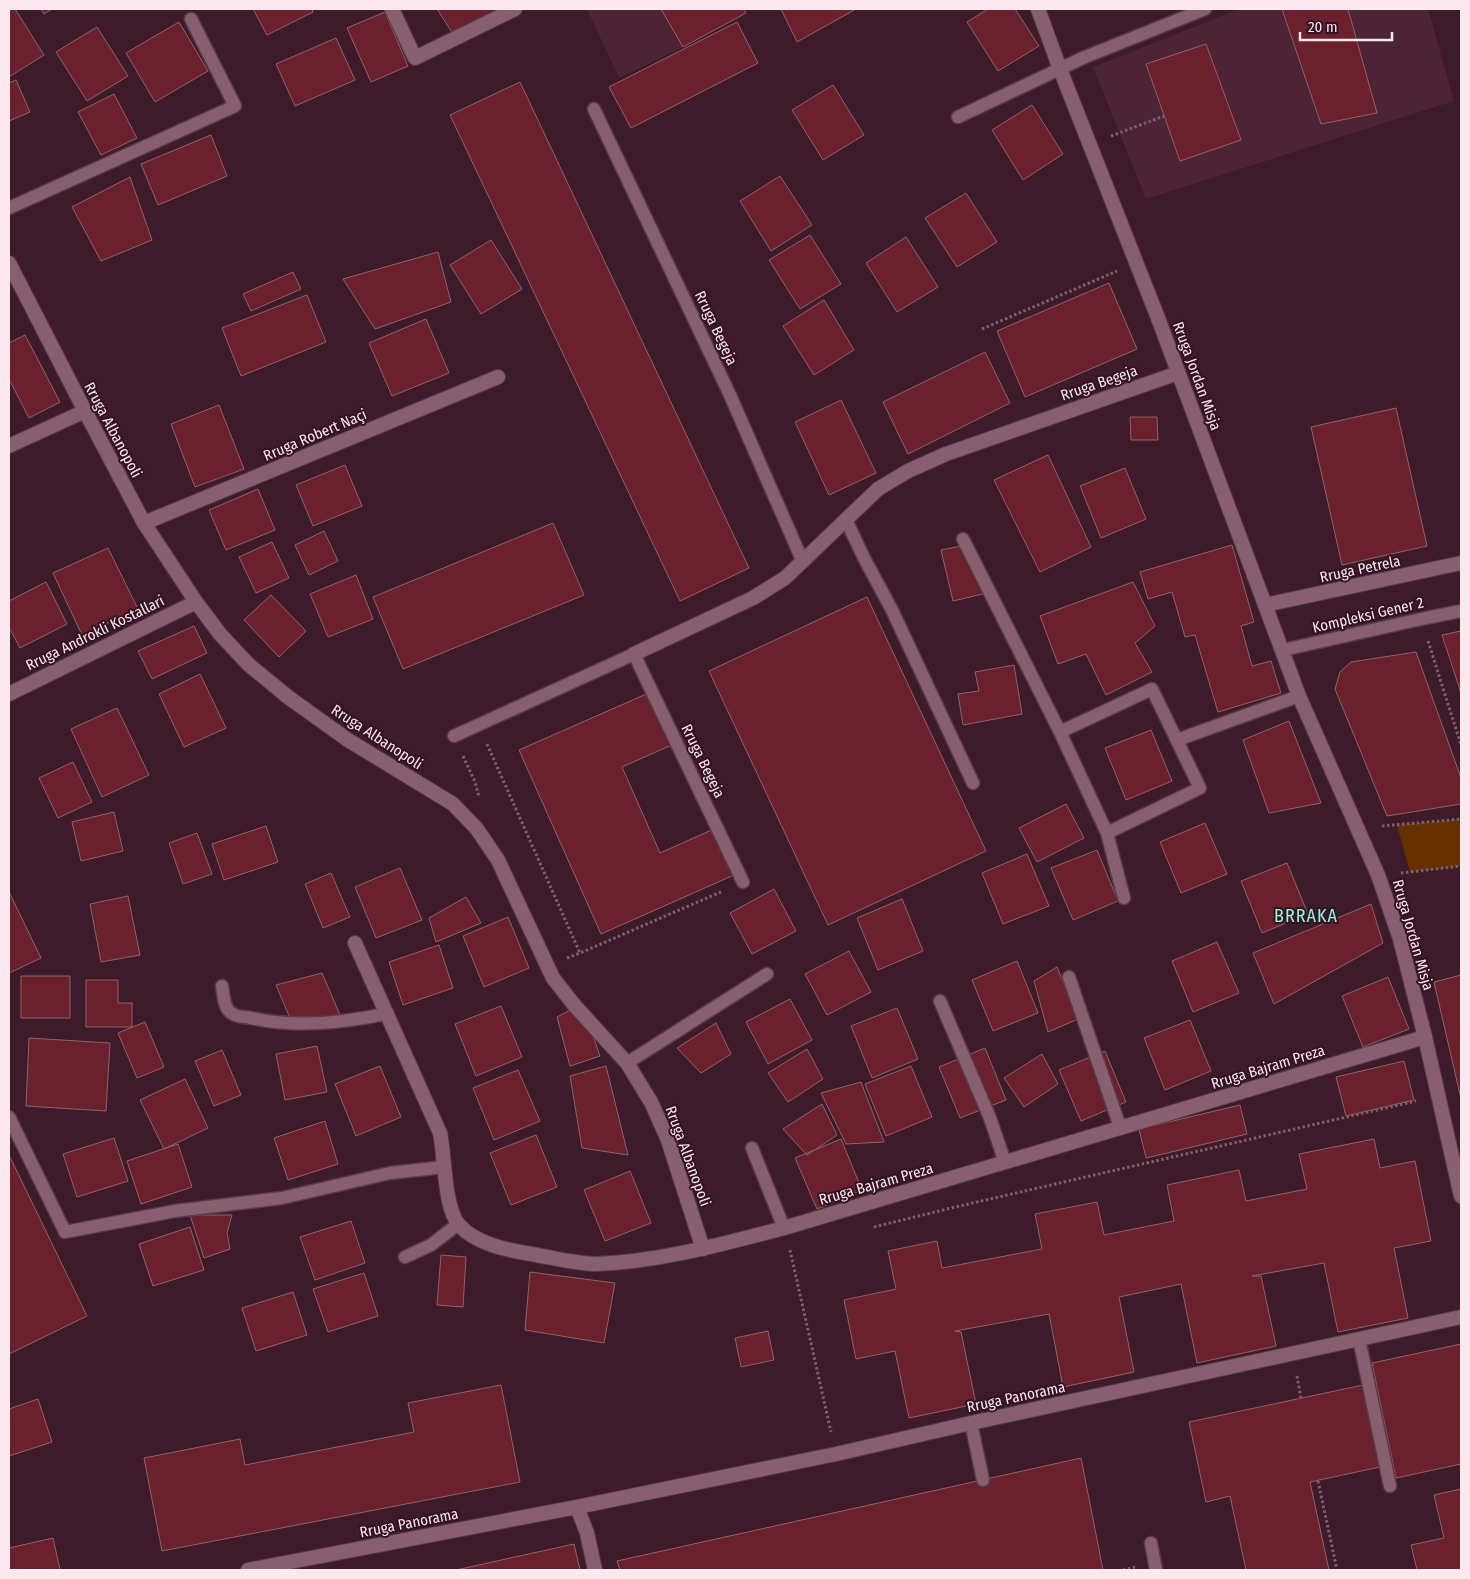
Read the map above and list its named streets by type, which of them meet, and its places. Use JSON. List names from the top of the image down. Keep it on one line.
{"streets":{"street":["Rruga Begeja","Rruga Jordan Misja","Rruga Albanopoli","Rruga Robert Naçi","Rruga Petrela","Rruga Androkli Kostallari","Rruga Bajram Preza","Rruga Panorama"],"lane":["Kompleksi Gener 2"]},"crossings":[["Rruga Begeja","Rruga Jordan Misja"],["Rruga Jordan Misja","Rruga Petrela"],["Rruga Jordan Misja","Kompleksi Gener 2"],["Rruga Jordan Misja","Rruga Bajram Preza"],["Rruga Albanopoli","Rruga Robert Naçi"],["Rruga Albanopoli","Rruga Androkli Kostallari"],["Rruga Albanopoli","Rruga Bajram Preza"]],"districts":["BRRAKA"],"scale_bar":"20 m"}
